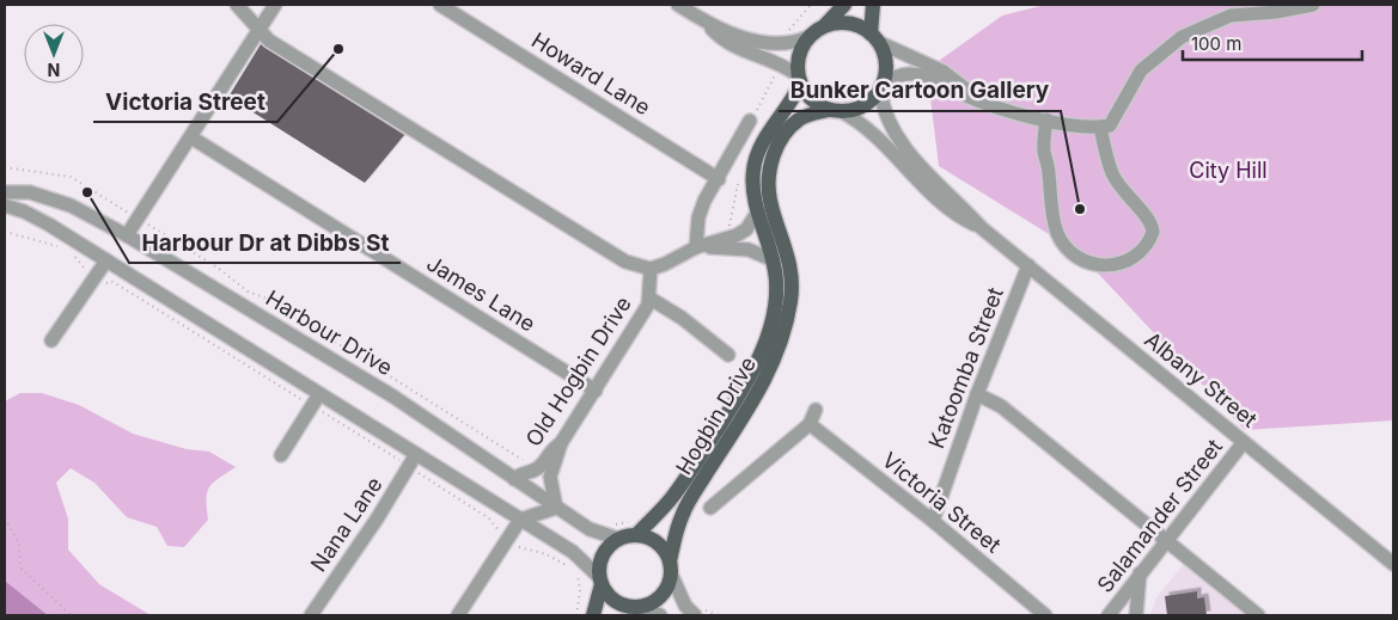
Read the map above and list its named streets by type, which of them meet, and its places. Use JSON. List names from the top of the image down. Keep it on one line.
{"streets":{"main road":["Hogbin Drive"],"street":["Howard Lane","James Lane","Harbour Drive","Katoomba Street","Old Hogbin Drive","Albany Street","Victoria Street","Salamander Street","Nana Lane"]},"crossings":[["James Lane","Old Hogbin Drive"],["Harbour Drive","Old Hogbin Drive"],["Harbour Drive","Hogbin Drive"],["Katoomba Street","Albany Street"],["Katoomba Street","Victoria Street"],["Albany Street","Hogbin Drive"],["Albany Street","Salamander Street"]],"parks":["City Hill"],"places":["Victoria Street","Harbour Dr at Dibbs St","Bunker Cartoon Gallery"],"scale_bar":"100 m","north":"bottom"}
